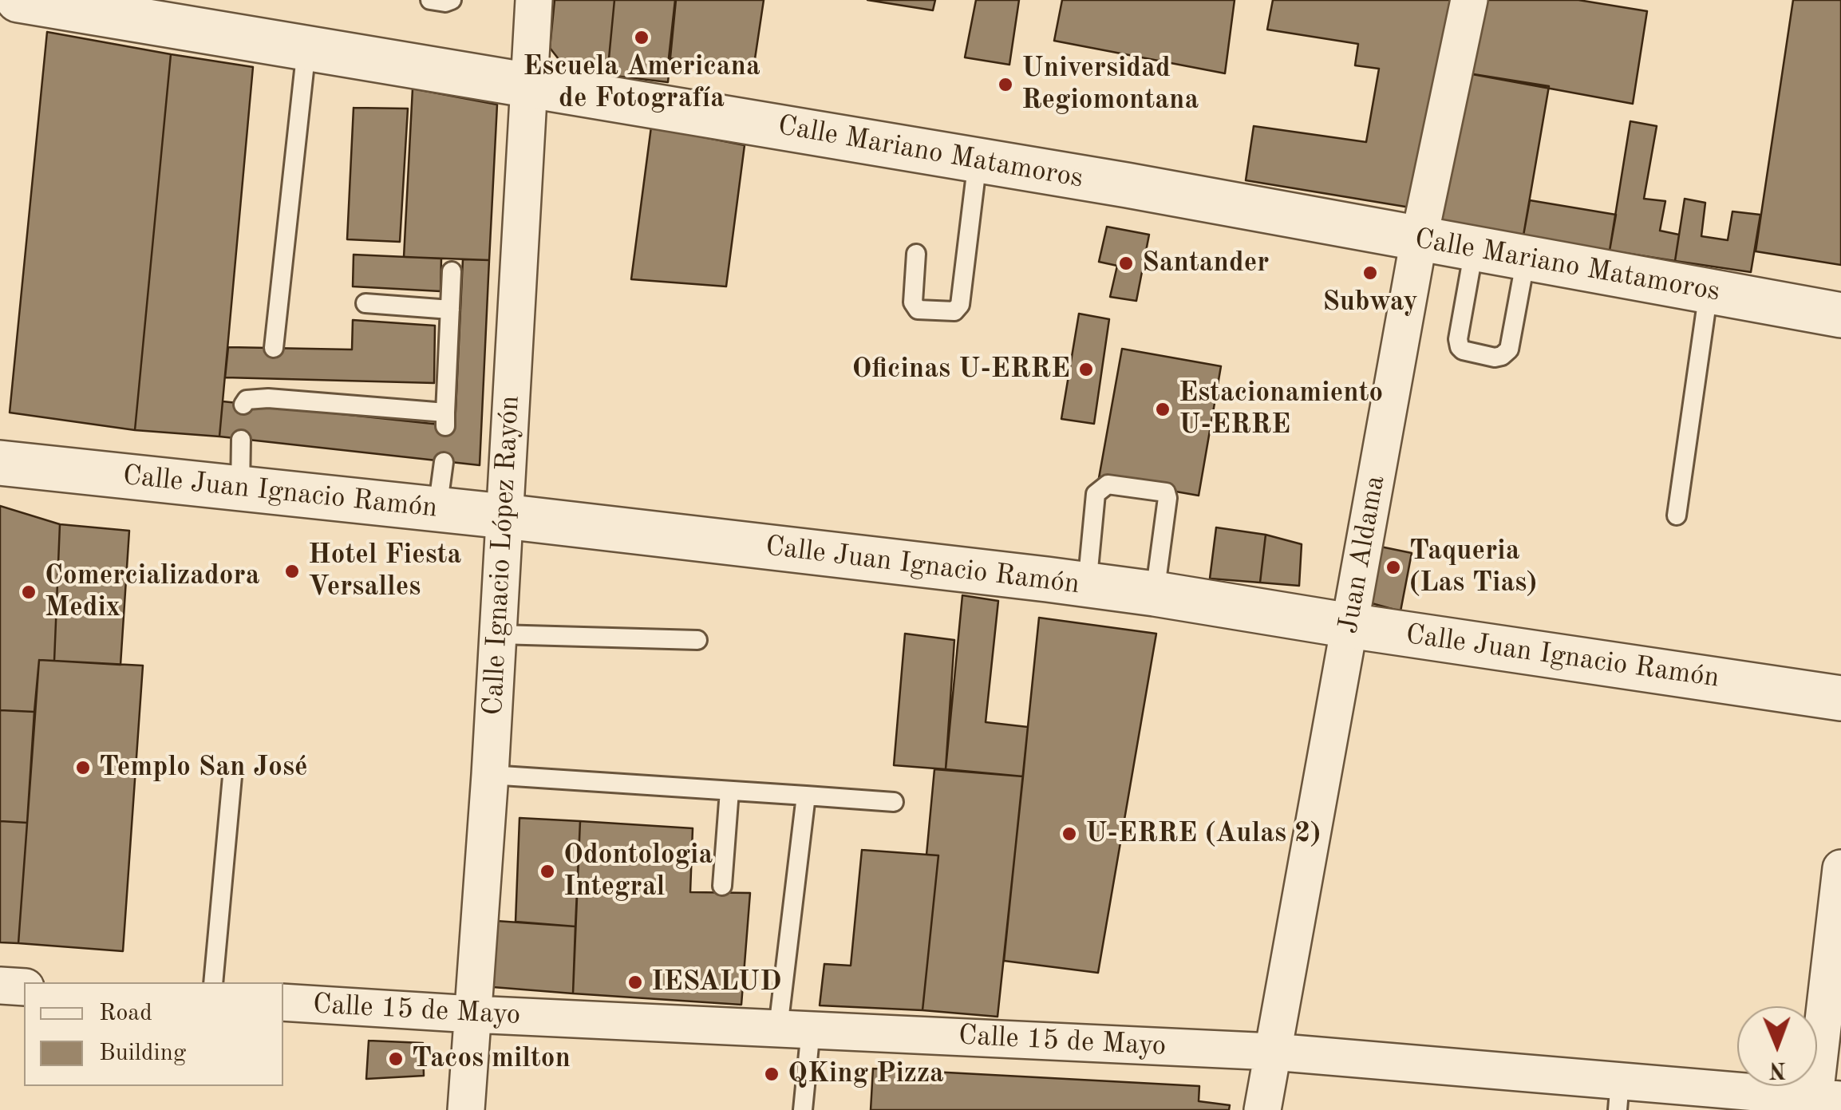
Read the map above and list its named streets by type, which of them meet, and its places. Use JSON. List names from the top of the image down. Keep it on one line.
{"streets":{"street":["Calle Mariano Matamoros","Calle Juan Ignacio Ramón","Juan Aldama","Calle Ignacio López Rayón","Calle 15 de Mayo"]},"crossings":[["Calle Mariano Matamoros","Juan Aldama"],["Calle Mariano Matamoros","Calle Ignacio López Rayón"],["Calle Juan Ignacio Ramón","Juan Aldama"],["Calle Juan Ignacio Ramón","Calle Ignacio López Rayón"],["Juan Aldama","Calle 15 de Mayo"],["Calle Ignacio López Rayón","Calle 15 de Mayo"]],"places":["Escuela Americana de Fotografía","Universidad Regiomontana","Santander","Subway","Oficinas U-ERRE","Estacionamiento U-ERRE","Taqueria (Las Tias)","Hotel Fiesta Versalles","Comercializadora Medix","Templo San José","U-ERRE (Aulas 2)","Odontologia Integral","IESALUD","Tacos milton","QKing Pizza"],"legend":["Road","Building"],"north":"bottom"}
